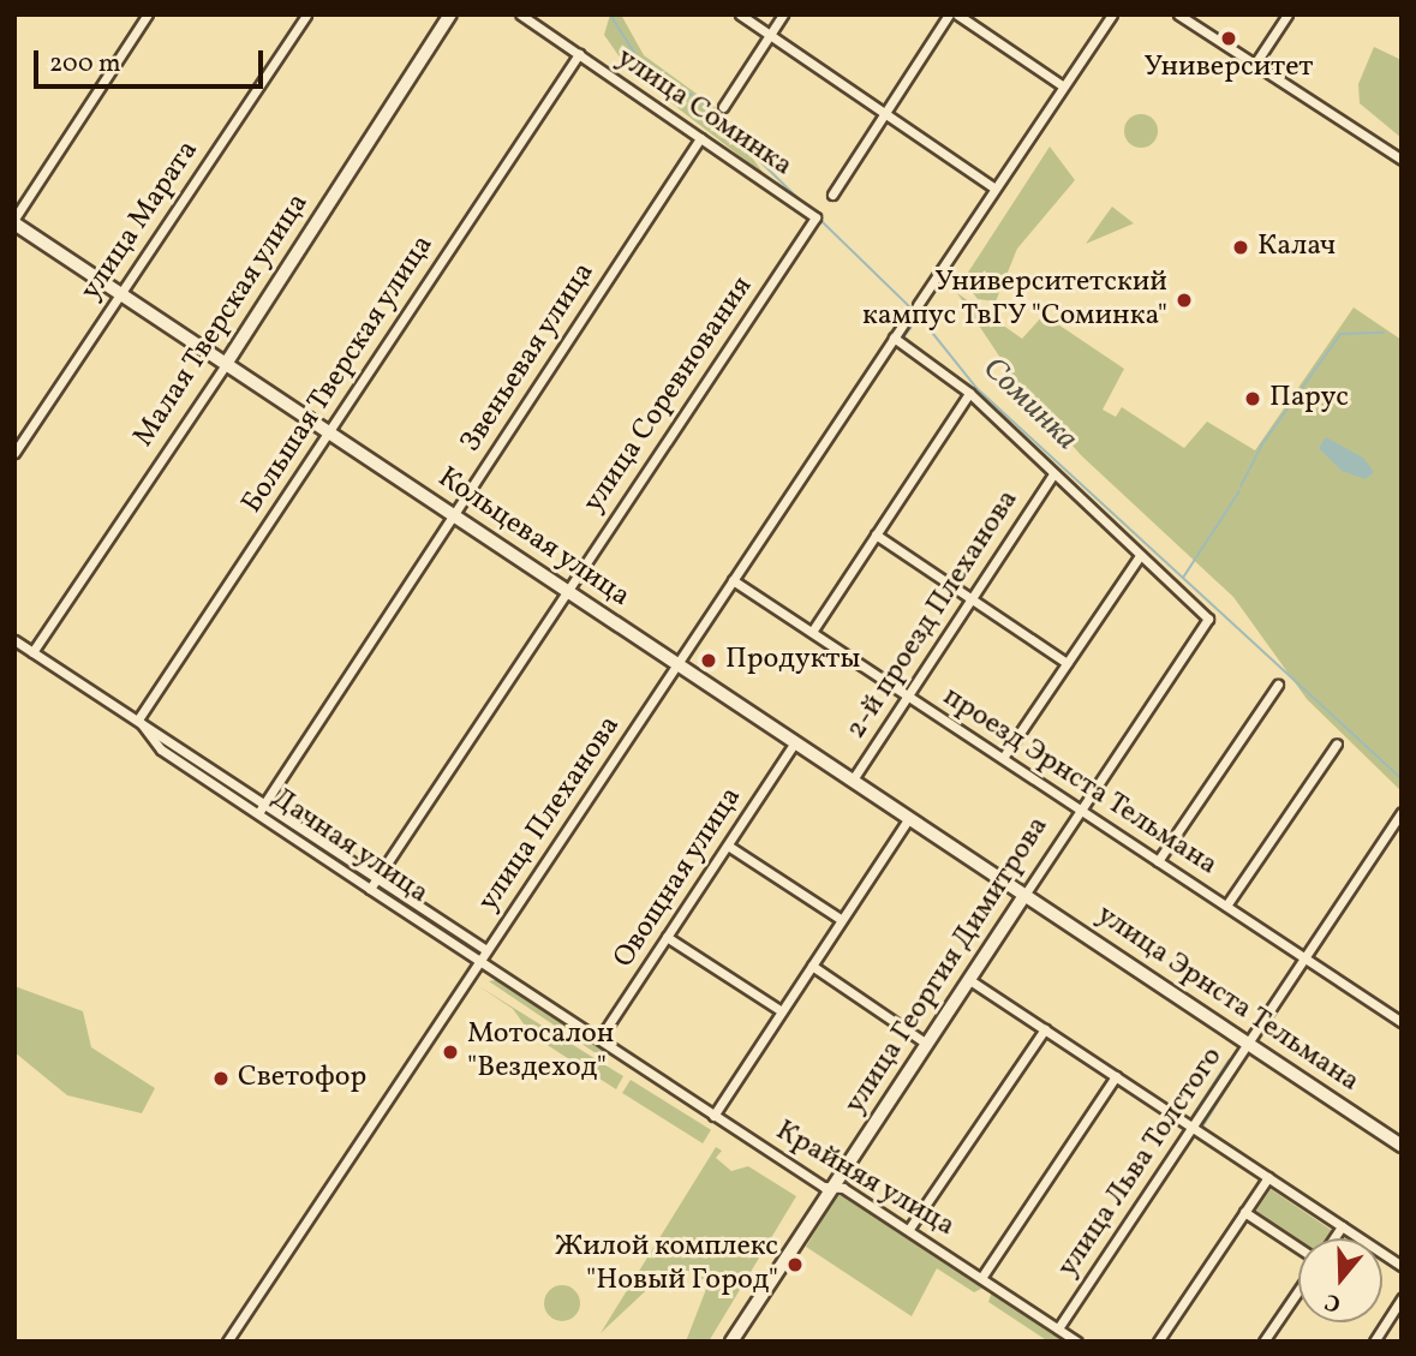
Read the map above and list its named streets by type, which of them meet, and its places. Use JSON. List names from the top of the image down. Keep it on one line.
{"streets":{"main road":["Малая Тверская улица","Кольцевая улица","улица Георгия Димитрова","улица Эрнста Тельмана"],"street":["улица Соминка","улица Марата","Звеньевая улица","Большая Тверская улица","улица Соревнования","2-й проезд Плеханова","проезд Эрнста Тельмана","улица Плеханова","Дачная улица","Овощная улица","улица Льва Толстого","Крайняя улица"]},"crossings":[["улица Соминка","Звеньевая улица"],["улица Соминка","Большая Тверская улица"],["улица Соминка","улица Соревнования"],["улица Марата","Кольцевая улица"],["Малая Тверская улица","Кольцевая улица"],["Малая Тверская улица","Дачная улица"],["Звеньевая улица","Кольцевая улица"],["Звеньевая улица","Дачная улица"],["Большая Тверская улица","Кольцевая улица"],["Большая Тверская улица","Дачная улица"],["улица Соревнования","Кольцевая улица"],["улица Соревнования","Дачная улица"],["Кольцевая улица","2-й проезд Плеханова"],["Кольцевая улица","улица Плеханова"],["Кольцевая улица","Овощная улица"],["Кольцевая улица","улица Георгия Димитрова"],["Кольцевая улица","улица Эрнста Тельмана"],["2-й проезд Плеханова","проезд Эрнста Тельмана"],["проезд Эрнста Тельмана","улица Плеханова"],["проезд Эрнста Тельмана","улица Георгия Димитрова"],["проезд Эрнста Тельмана","улица Льва Толстого"],["улица Плеханова","Дачная улица"],["Дачная улица","Овощная улица"],["Дачная улица","Крайняя улица"],["улица Георгия Димитрова","улица Эрнста Тельмана"],["улица Георгия Димитрова","Крайняя улица"],["улица Эрнста Тельмана","улица Льва Толстого"],["улица Льва Толстого","Крайняя улица"]],"water":["Соминка"],"places":["Университет","Калач","Университетский кампус ТвГУ \"Соминка\"","Парус","Продукты","Мотосалон \"Вездеход\"","Светофор","Жилой комплекс \"Новый Город\""],"scale_bar":"200 m","north":"bottom"}
